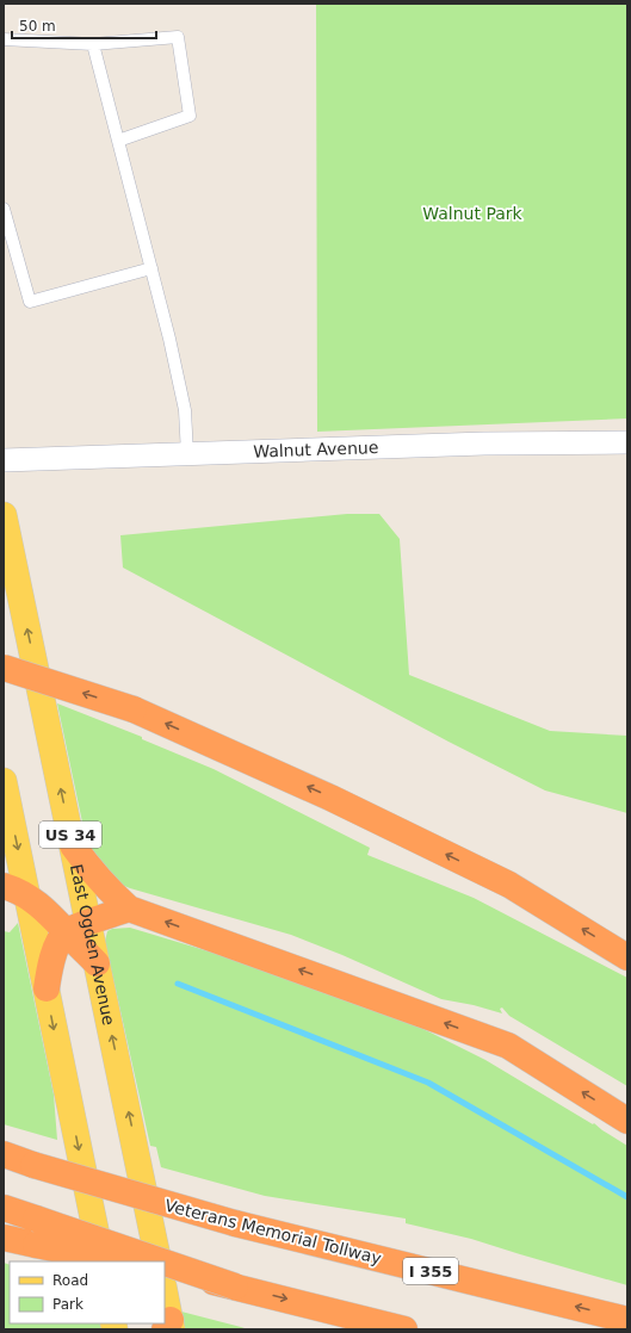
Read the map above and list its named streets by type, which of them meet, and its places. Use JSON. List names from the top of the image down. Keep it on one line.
{"streets":{"highway":["Veterans Memorial Tollway","I 355"],"main road":["US 34","East Ogden Avenue"],"street":["Walnut Avenue"]},"parks":["Walnut Park"],"legend":["Road","Park"],"scale_bar":"50 m"}
